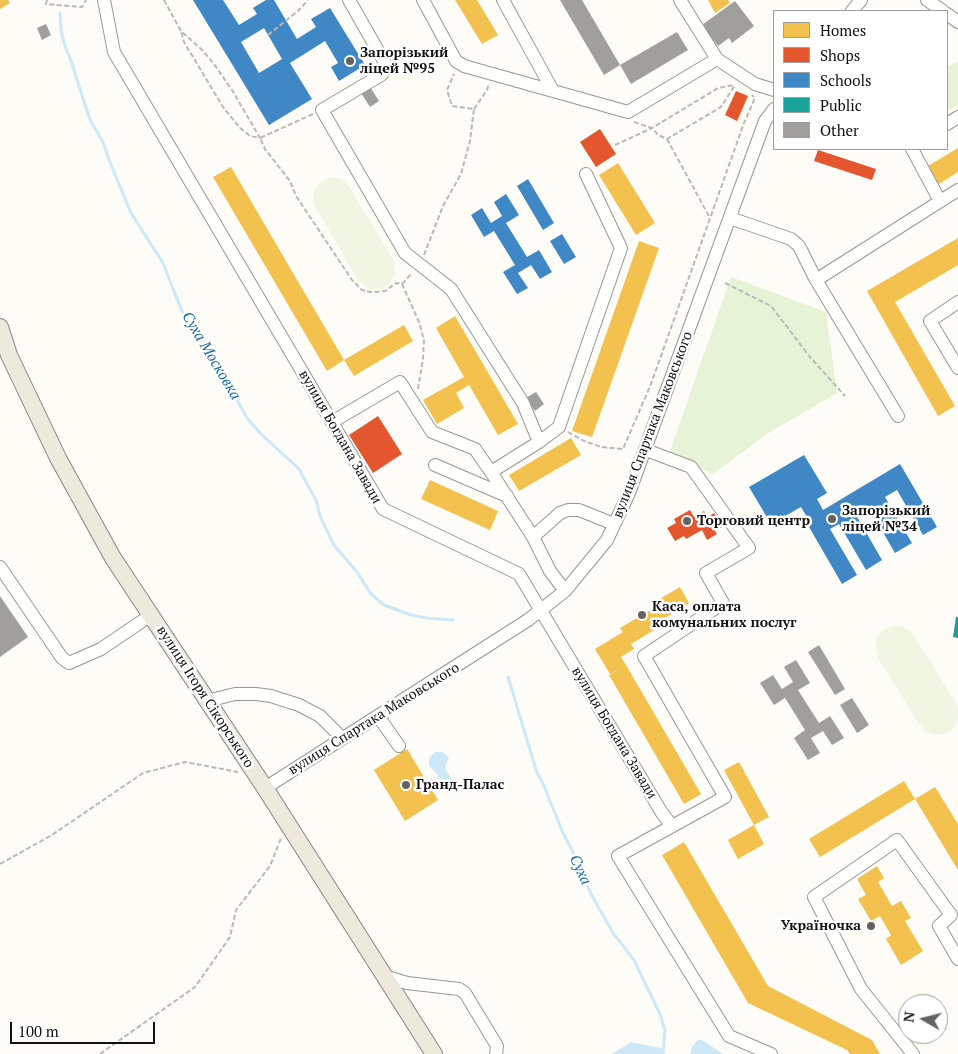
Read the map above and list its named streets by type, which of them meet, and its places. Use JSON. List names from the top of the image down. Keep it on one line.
{"streets":{"main road":["вулиця Ігоря Сікорського"],"street":["вулиця Спартака Маковського","вулиця Богдана Завади"]},"crossings":[["вулиця Спартака Маковського","вулиця Богдана Завади"],["вулиця Спартака Маковського","вулиця Ігоря Сікорського"]],"water":["Суха Московка","Суха"],"places":["Запорізький ліцей №95","Запорізький ліцей №34","Торговий центр","Каса, оплата комунальних послуг","Гранд-Палас","Україночка"],"legend":["Homes","Shops","Schools","Public","Other"],"scale_bar":"100 m","north":"left"}
